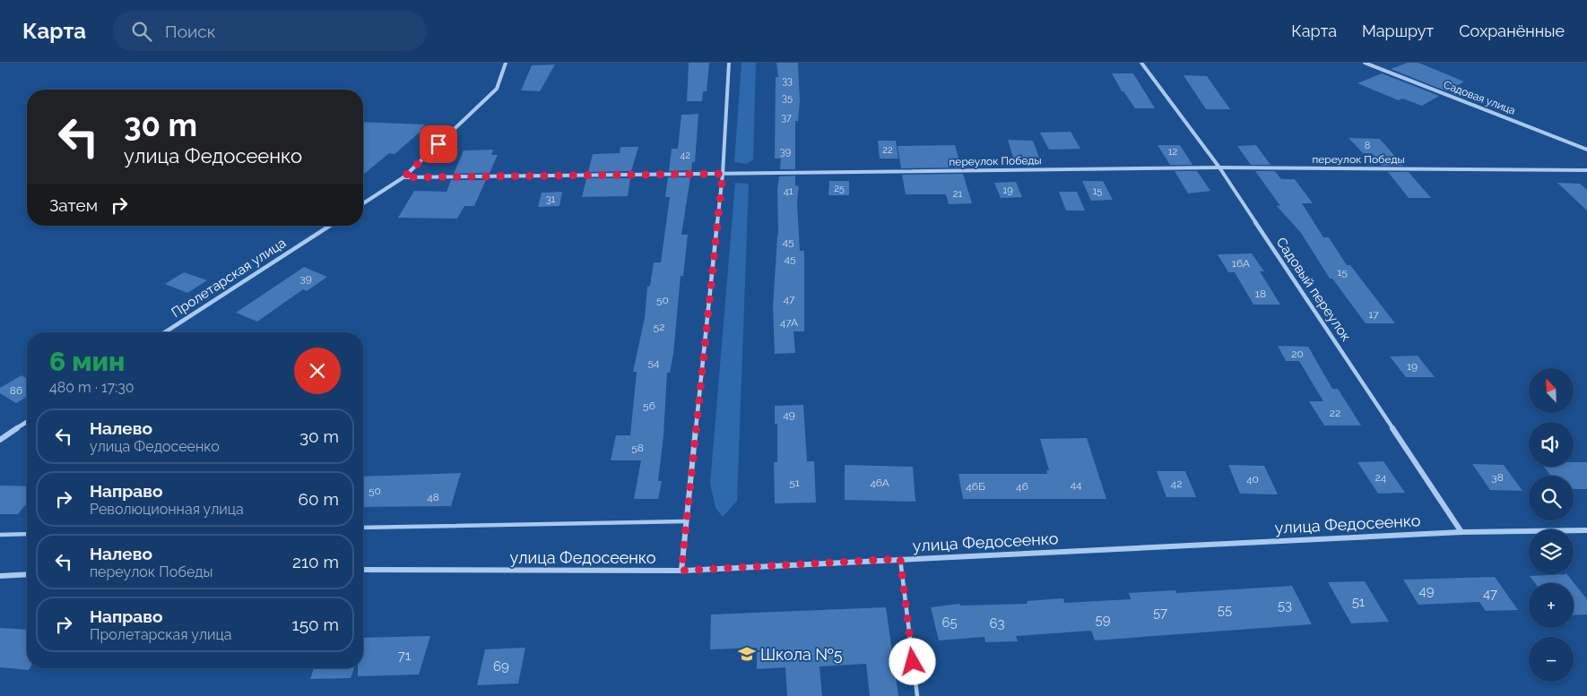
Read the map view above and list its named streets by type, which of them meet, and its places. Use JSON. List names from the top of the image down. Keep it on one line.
{"streets":{"street":["Садовая улица","переулок Победы","Пролетарская улица","Садовый переулок","улица Федосеенко"]},"crossings":[["переулок Победы","Садовый переулок"],["Садовый переулок","улица Федосеенко"]],"places":{"school or university":["Школа №5"]},"house_numbers":["33","35","37","8","22","39","12","42","25","19","41","15","21","31","45","45","16А","15","39","18","47","50","17","47А","52","20","54","19","86","56","22","49","58","24","38","40","51","46А","42","44","46Б","46","50","48","49","47","51","53","55","57","59","65","63","71","69"],"north":"top left","page":{"header":"Карта","search":"Поиск","nav":["Карта","Маршрут","Сохранённые"],"turn":["30 m","улица Федосеенко"],"then":"Затем","heading":["6 мин","480 m · 17:30"],"map_buttons":["+","−"],"list":[{"name":"Налево","note":"улица Федосеенко","value":"30 m"},{"name":"Направо","note":"Революционная улица","value":"60 m"},{"name":"Налево","note":"переулок Победы","value":"210 m"},{"name":"Направо","note":"Пролетарская улица","value":"150 m"}]}}
